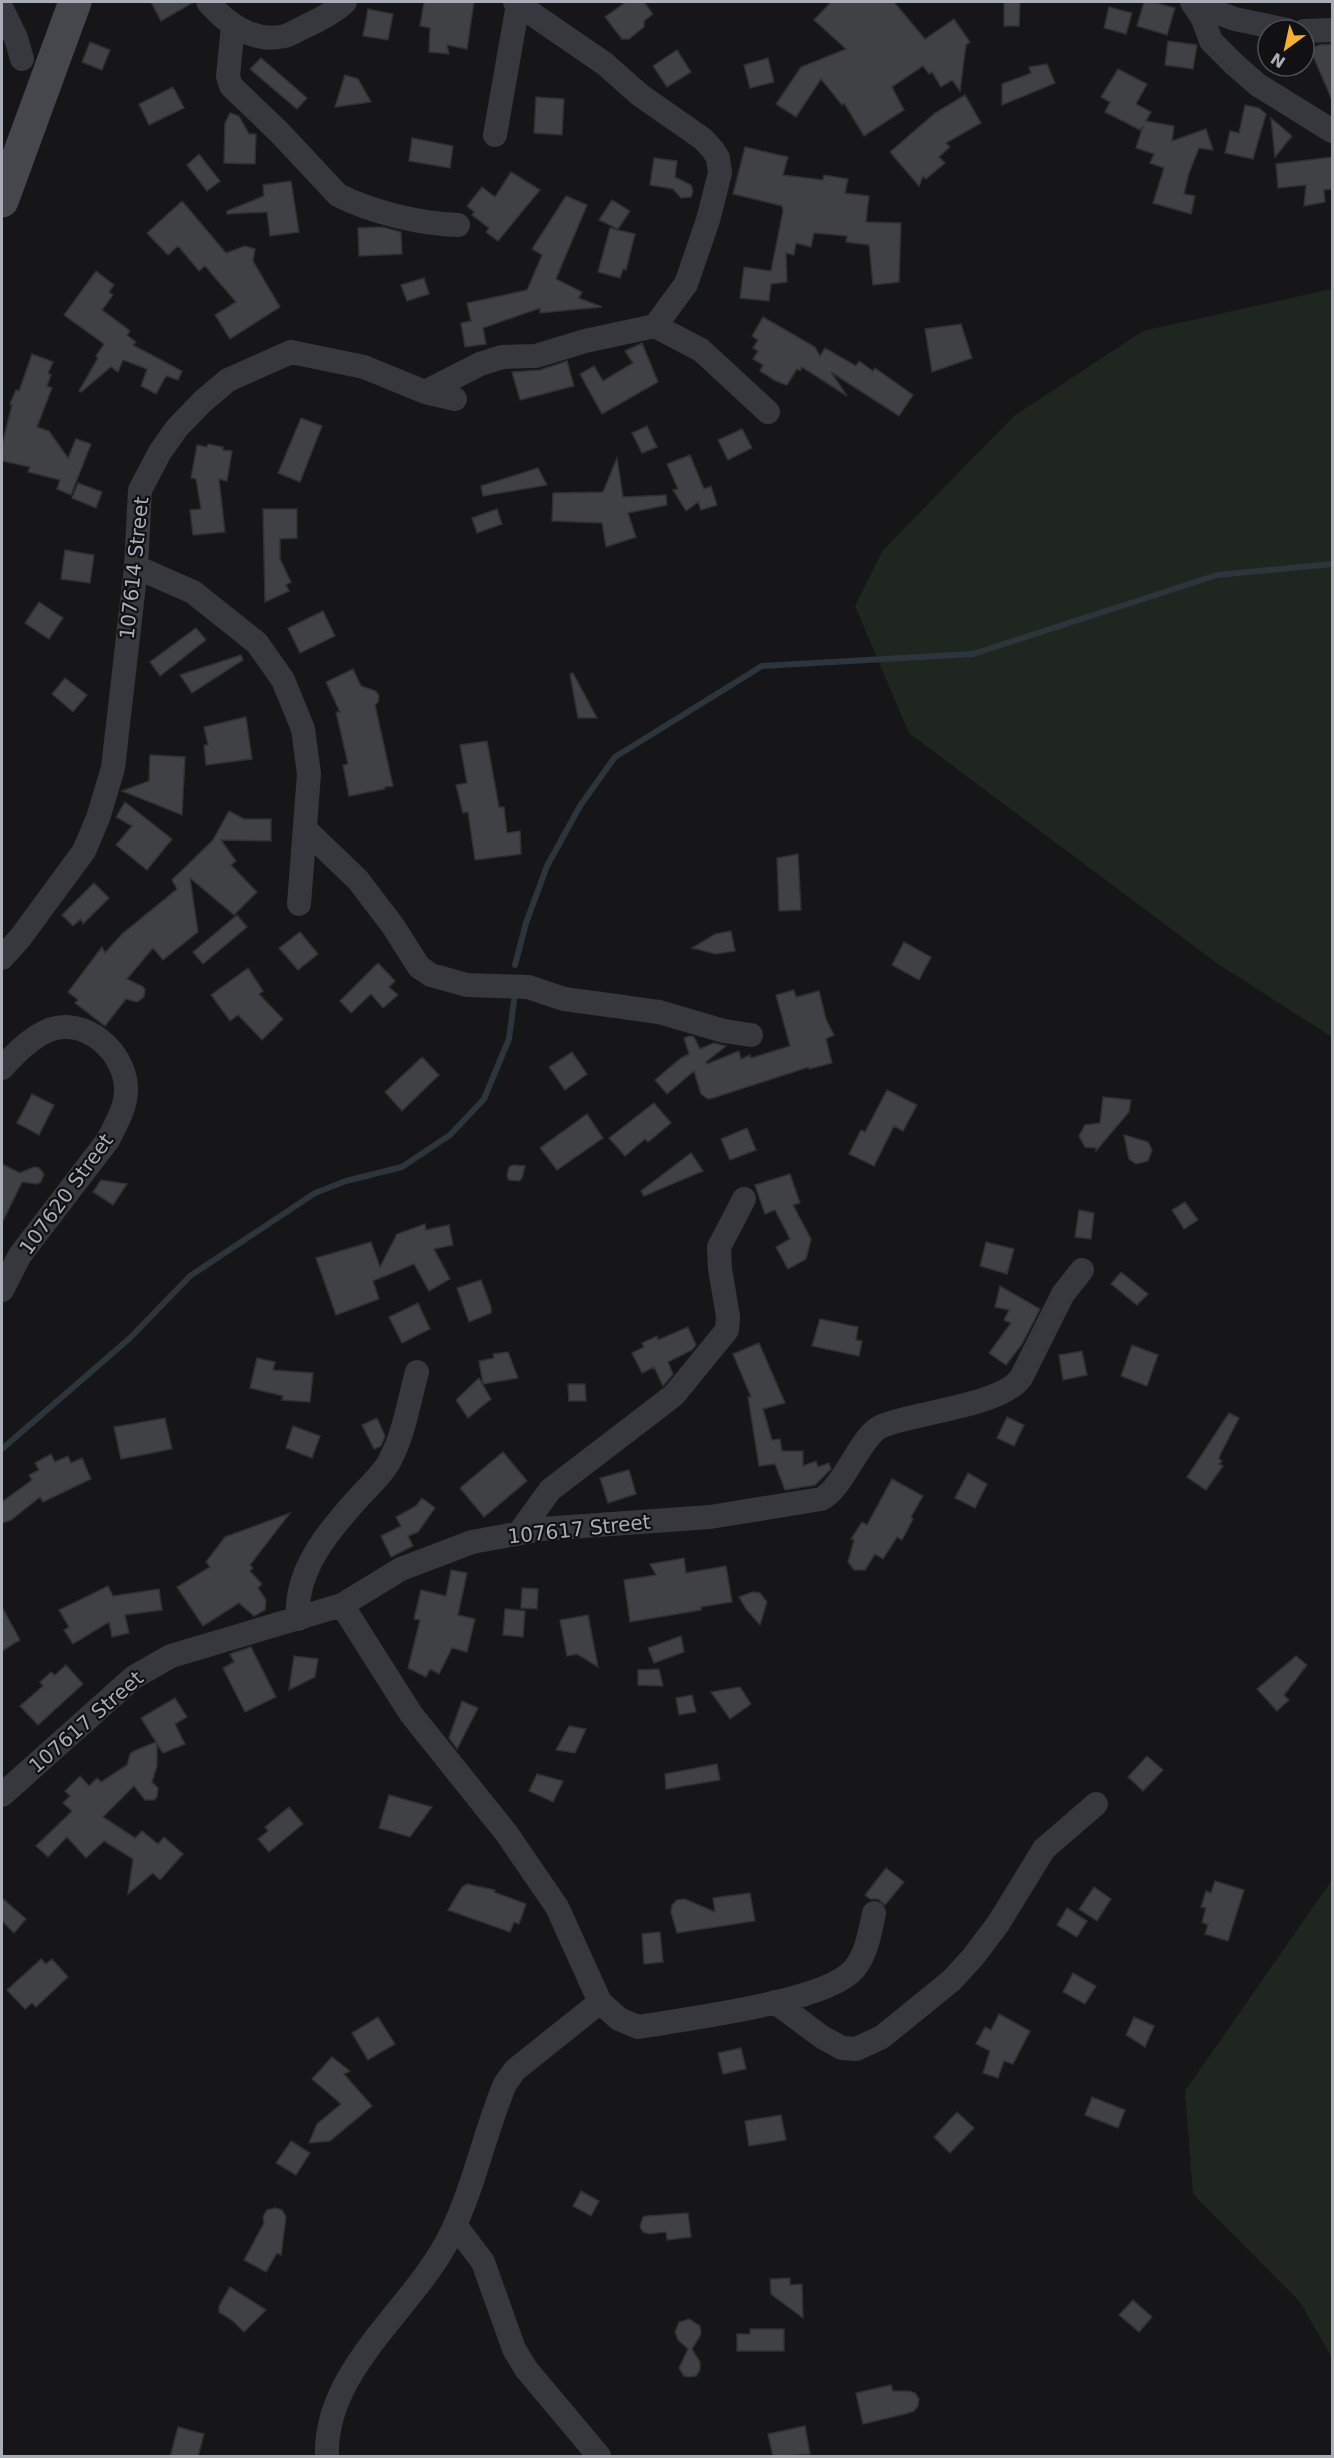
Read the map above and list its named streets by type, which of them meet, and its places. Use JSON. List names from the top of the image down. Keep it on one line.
{"streets":{"street":["107614 Street","107620 Street","107617 Street"]},"north":"bottom left"}
